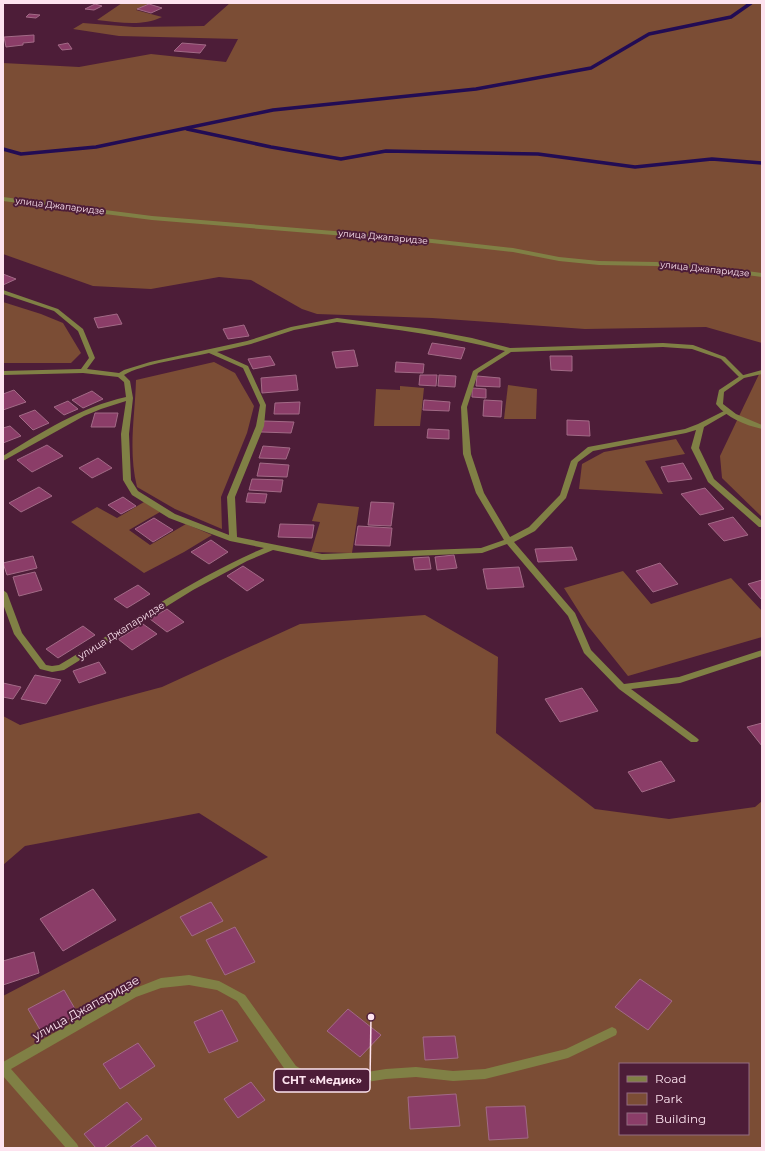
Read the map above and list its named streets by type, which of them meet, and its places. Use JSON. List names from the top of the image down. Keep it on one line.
{"streets":{"street":["улица Джапаридзе"]},"places":["СНТ «Медик»"],"legend":["Road","Park","Building"]}
